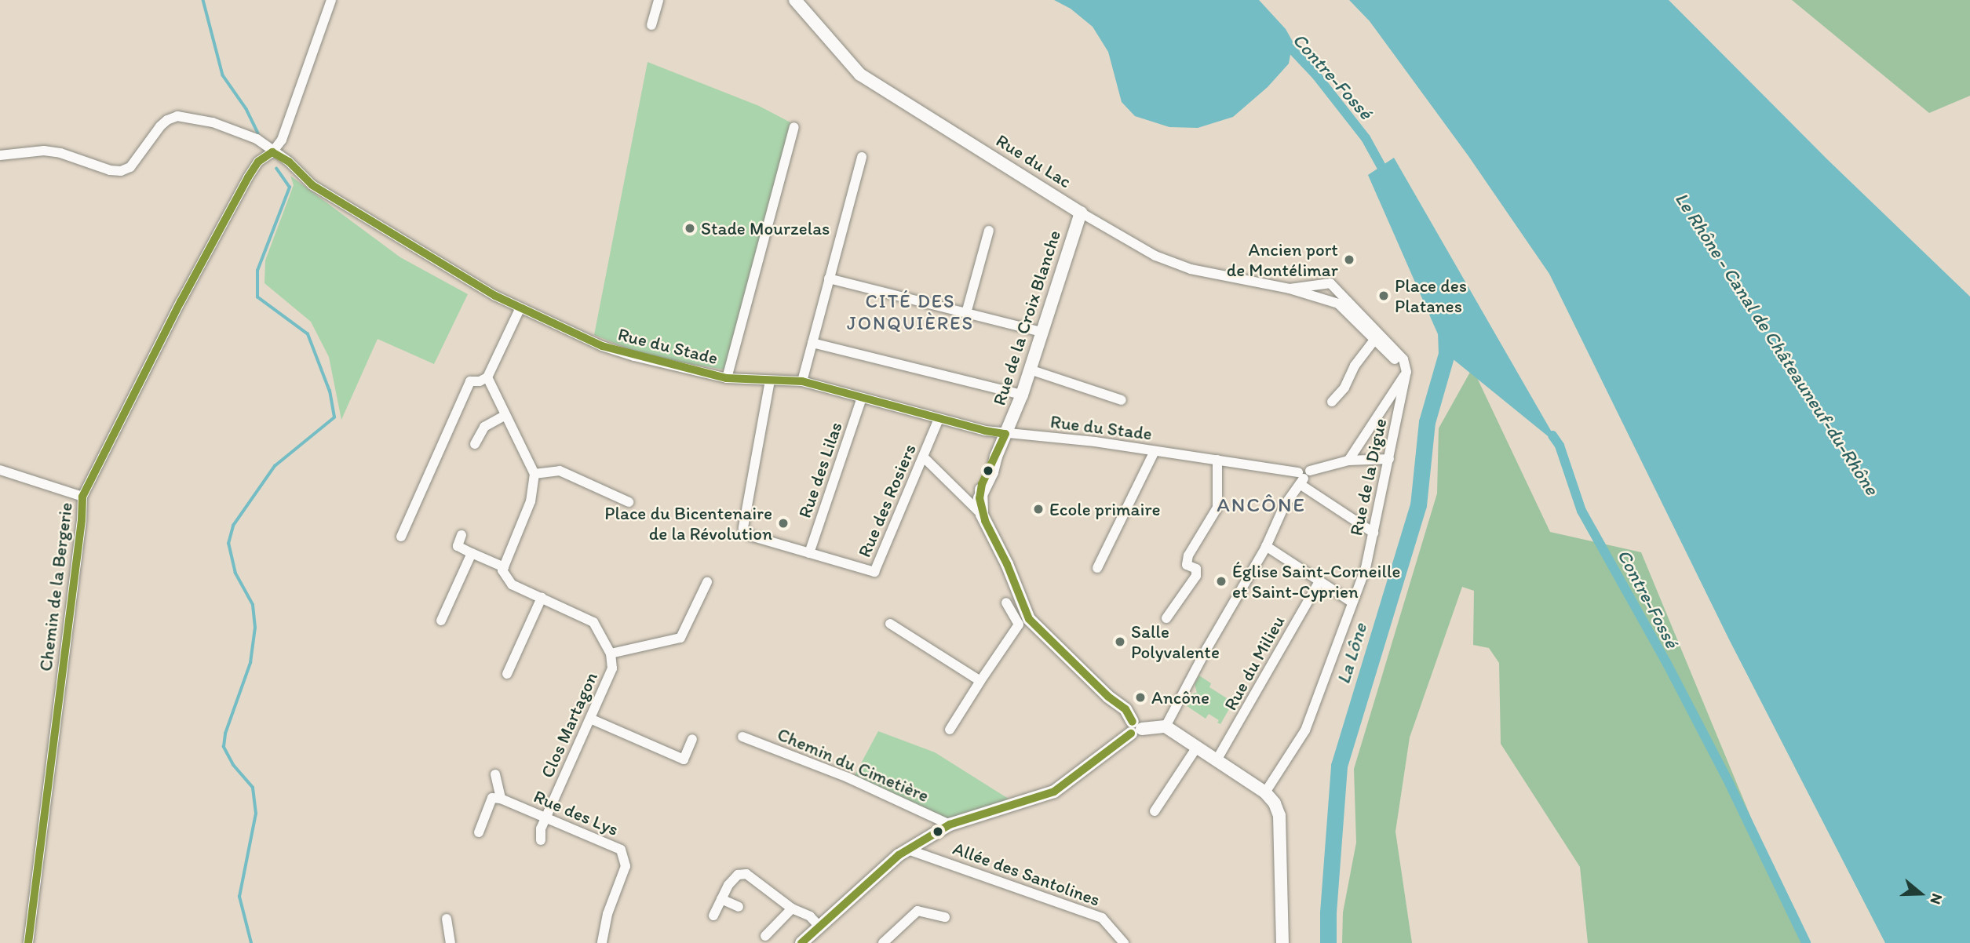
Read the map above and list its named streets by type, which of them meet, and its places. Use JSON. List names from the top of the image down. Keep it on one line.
{"streets":{"street":["Rue du Lac","Rue de la Croix Blanche","Rue du Stade","Rue des Lilas","Rue de la Digue","Rue des Rosiers","Chemin de la Bergerie","Rue du Milieu","Clos Martagon","Chemin du Cimetière","Rue des Lys","Allée des Santolines"]},"crossings":[["Rue du Lac","Rue de la Croix Blanche"],["Rue du Lac","Rue de la Digue"],["Rue de la Croix Blanche","Rue du Stade"],["Rue du Stade","Rue des Lilas"],["Rue du Stade","Rue de la Digue"],["Rue du Stade","Rue des Rosiers"],["Rue du Stade","Chemin de la Bergerie"],["Rue des Lilas","Rue des Rosiers"],["Clos Martagon","Rue des Lys"]],"districts":["CITÉ DES JONQUIÈRES","ANCÔNE"],"water":["Contre-Fossé","Le Rhône - Canal de Châteauneuf-du-Rhône","La Lône"],"places":["Stade Mourzelas","Ancien port de Montélimar","Place des Platanes","Ecole primaire","Place du Bicentenaire de la Révolution","Église Saint-Corneille et Saint-Cyprien","Salle Polyvalente","Ancône"],"north":"right"}
